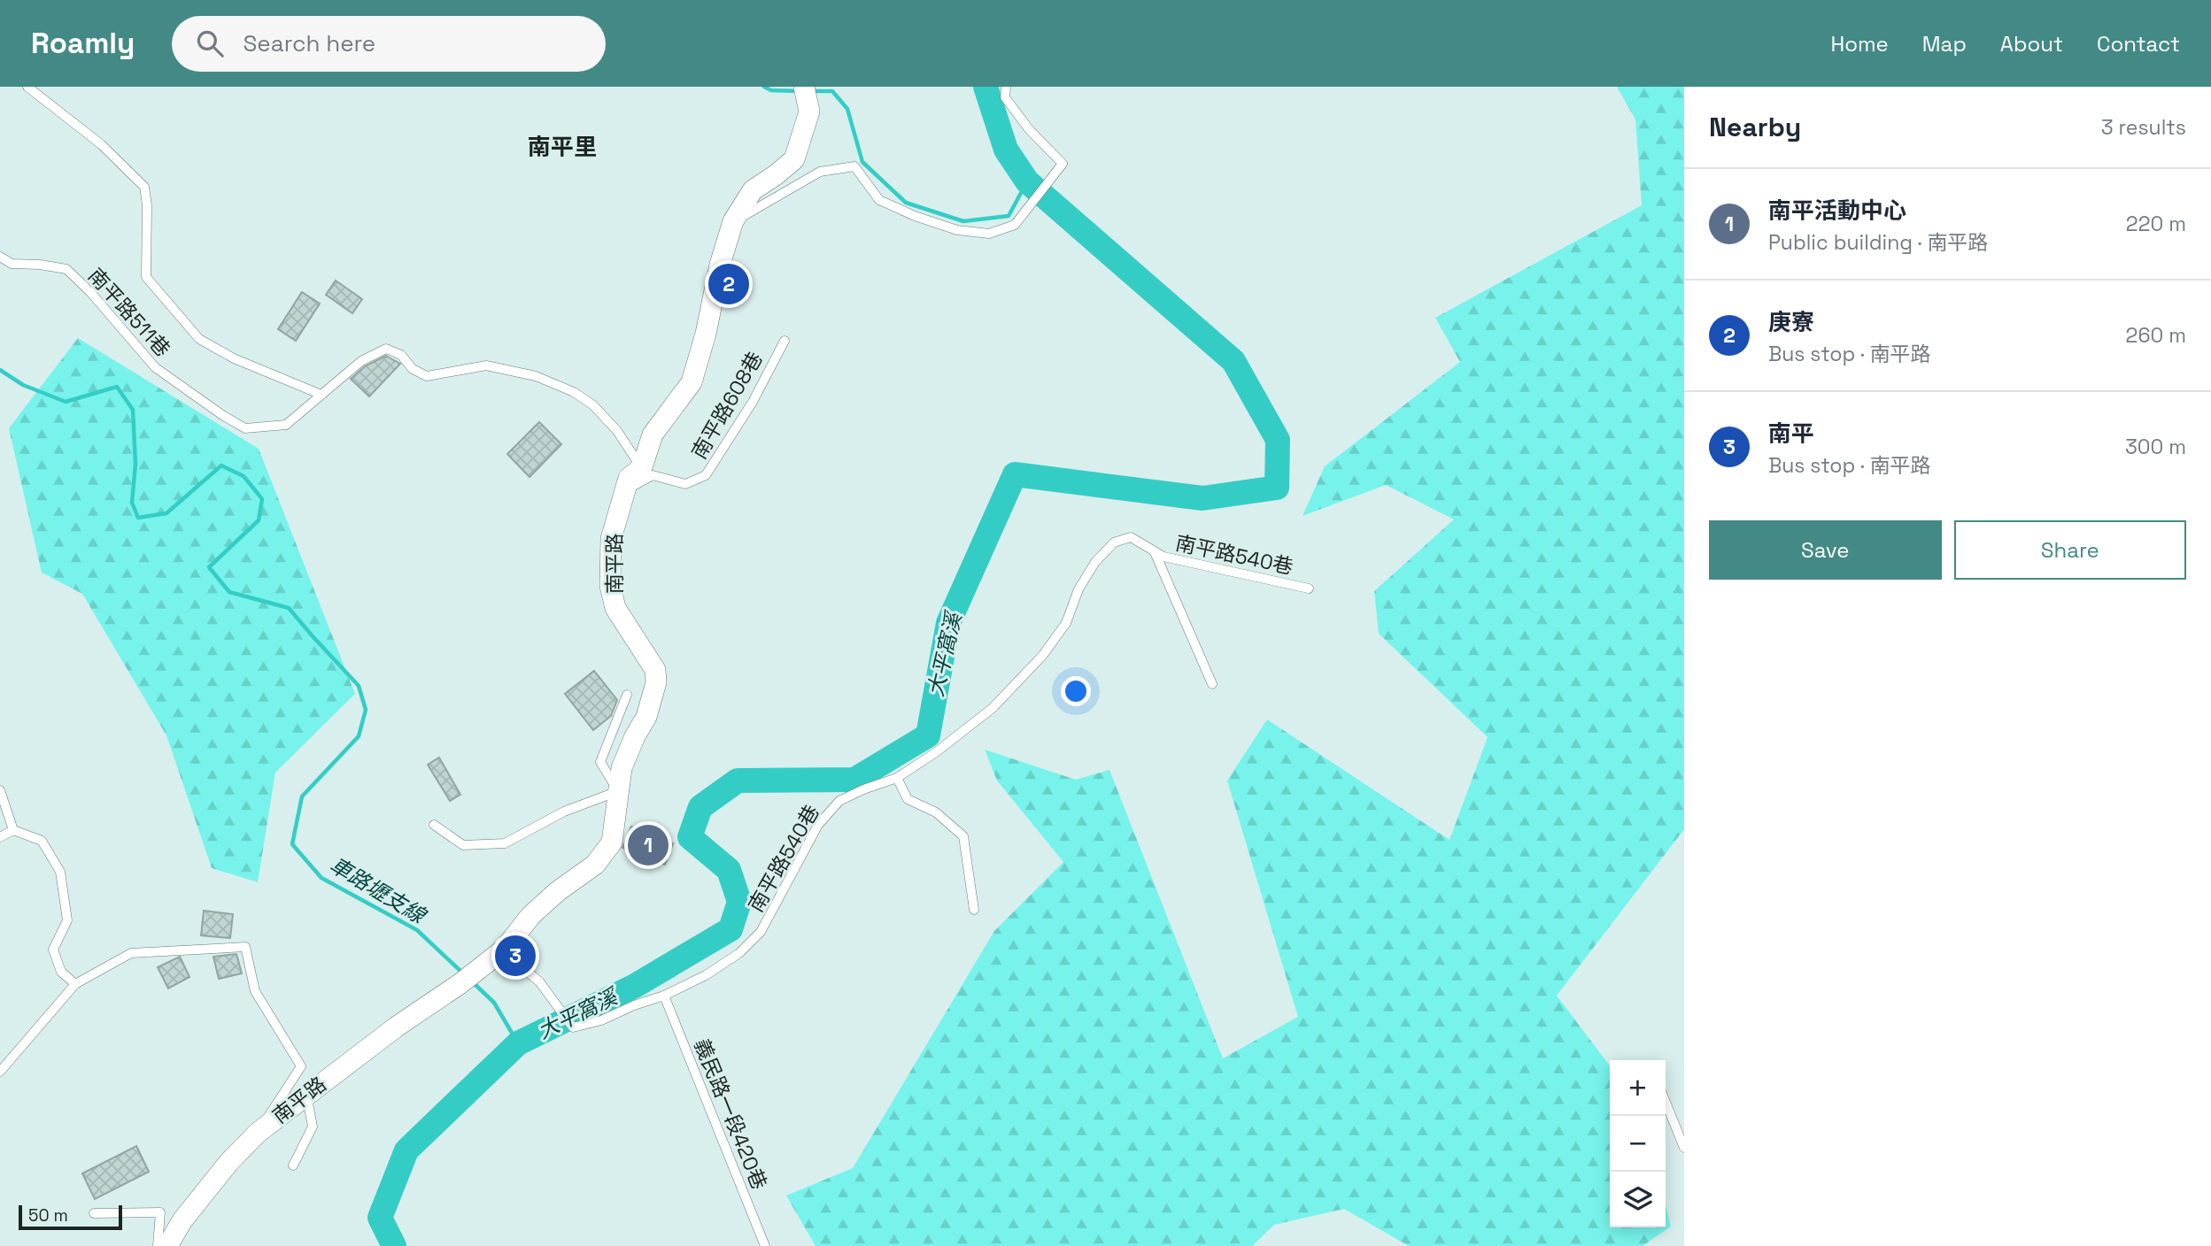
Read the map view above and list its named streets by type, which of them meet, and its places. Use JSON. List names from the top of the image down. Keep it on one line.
{"streets":{"street":["南平路"],"lane":["南平路511巷","南平路608巷","南平路540巷","義民路一段420巷"]},"crossings":[["南平路511巷","南平路"],["南平路608巷","南平路"],["南平路540巷","南平路"],["南平路540巷","義民路一段420巷"]],"districts":["南平里"],"water":["大平窩溪","車路壢支線"],"scale_bar":"50 m","page":{"header":"Roamly","search":"Search here","nav":["Home","Map","About","Contact"],"heading":["Nearby","3 results"],"list":[{"mark":"1","name":"南平活動中心","note":"Public building · 南平路","value":"220 m"},{"mark":"2","name":"庚寮","note":"Bus stop · 南平路","value":"260 m"},{"mark":"3","name":"南平","note":"Bus stop · 南平路","value":"300 m"}],"pins":["2","1","3"],"buttons":["Save","Share"],"map_buttons":["+","−"],"scale":"50 m"}}
